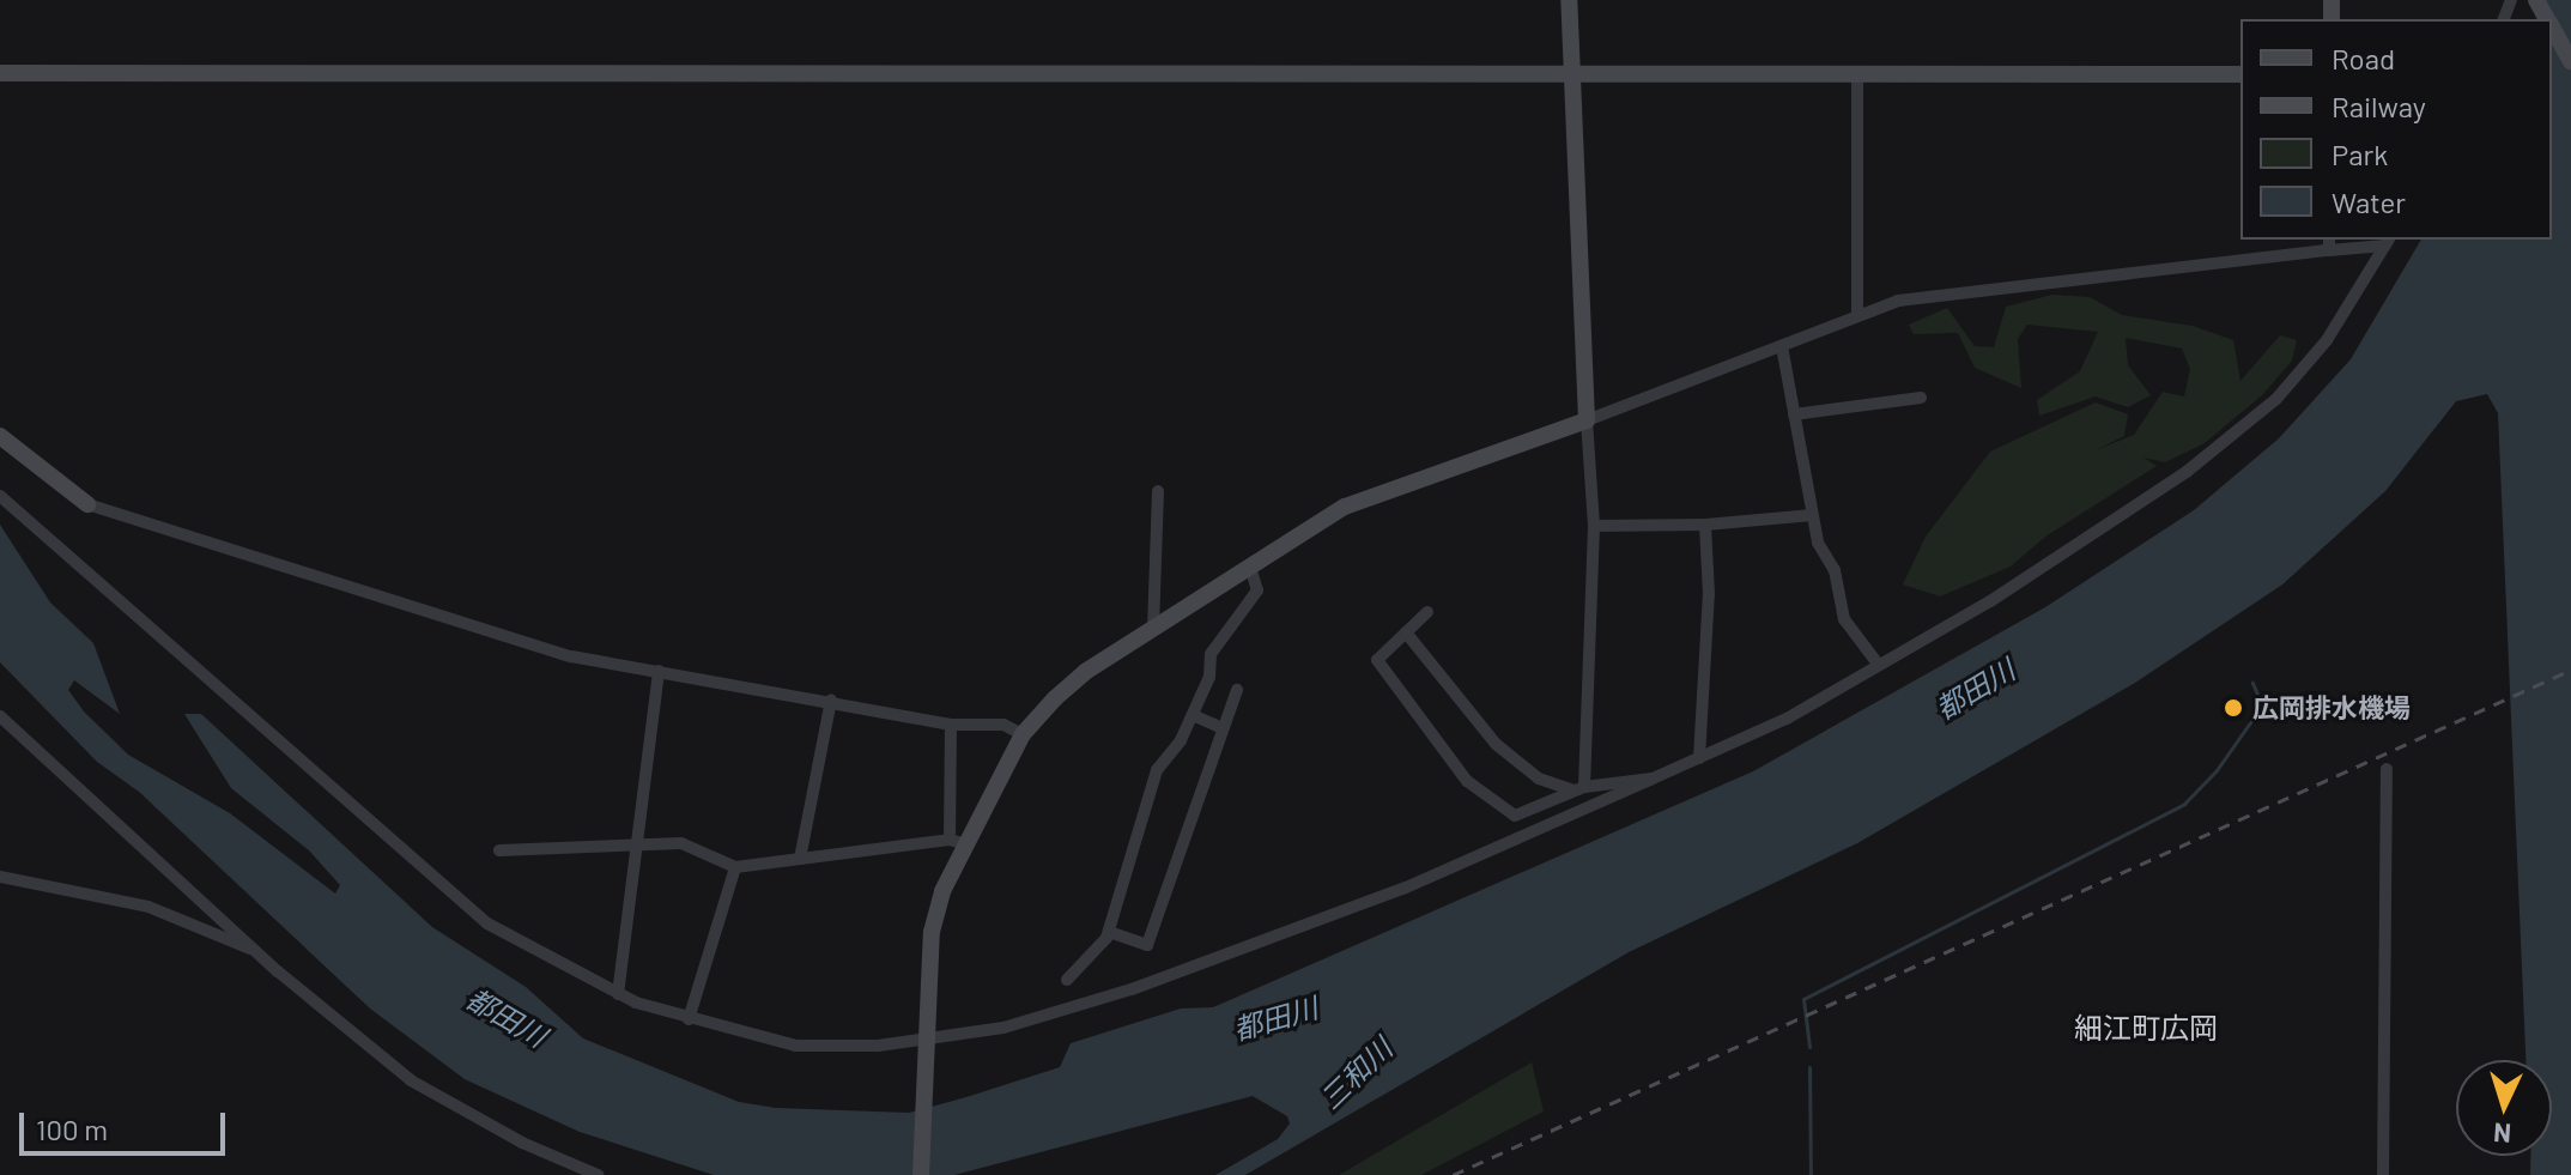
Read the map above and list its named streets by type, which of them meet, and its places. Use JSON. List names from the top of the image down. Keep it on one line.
{"districts":["細江町広岡"],"water":["都田川","三和川"],"places":["広岡排水機場"],"legend":["Road","Railway","Park","Water"],"scale_bar":"100 m","north":"bottom"}
